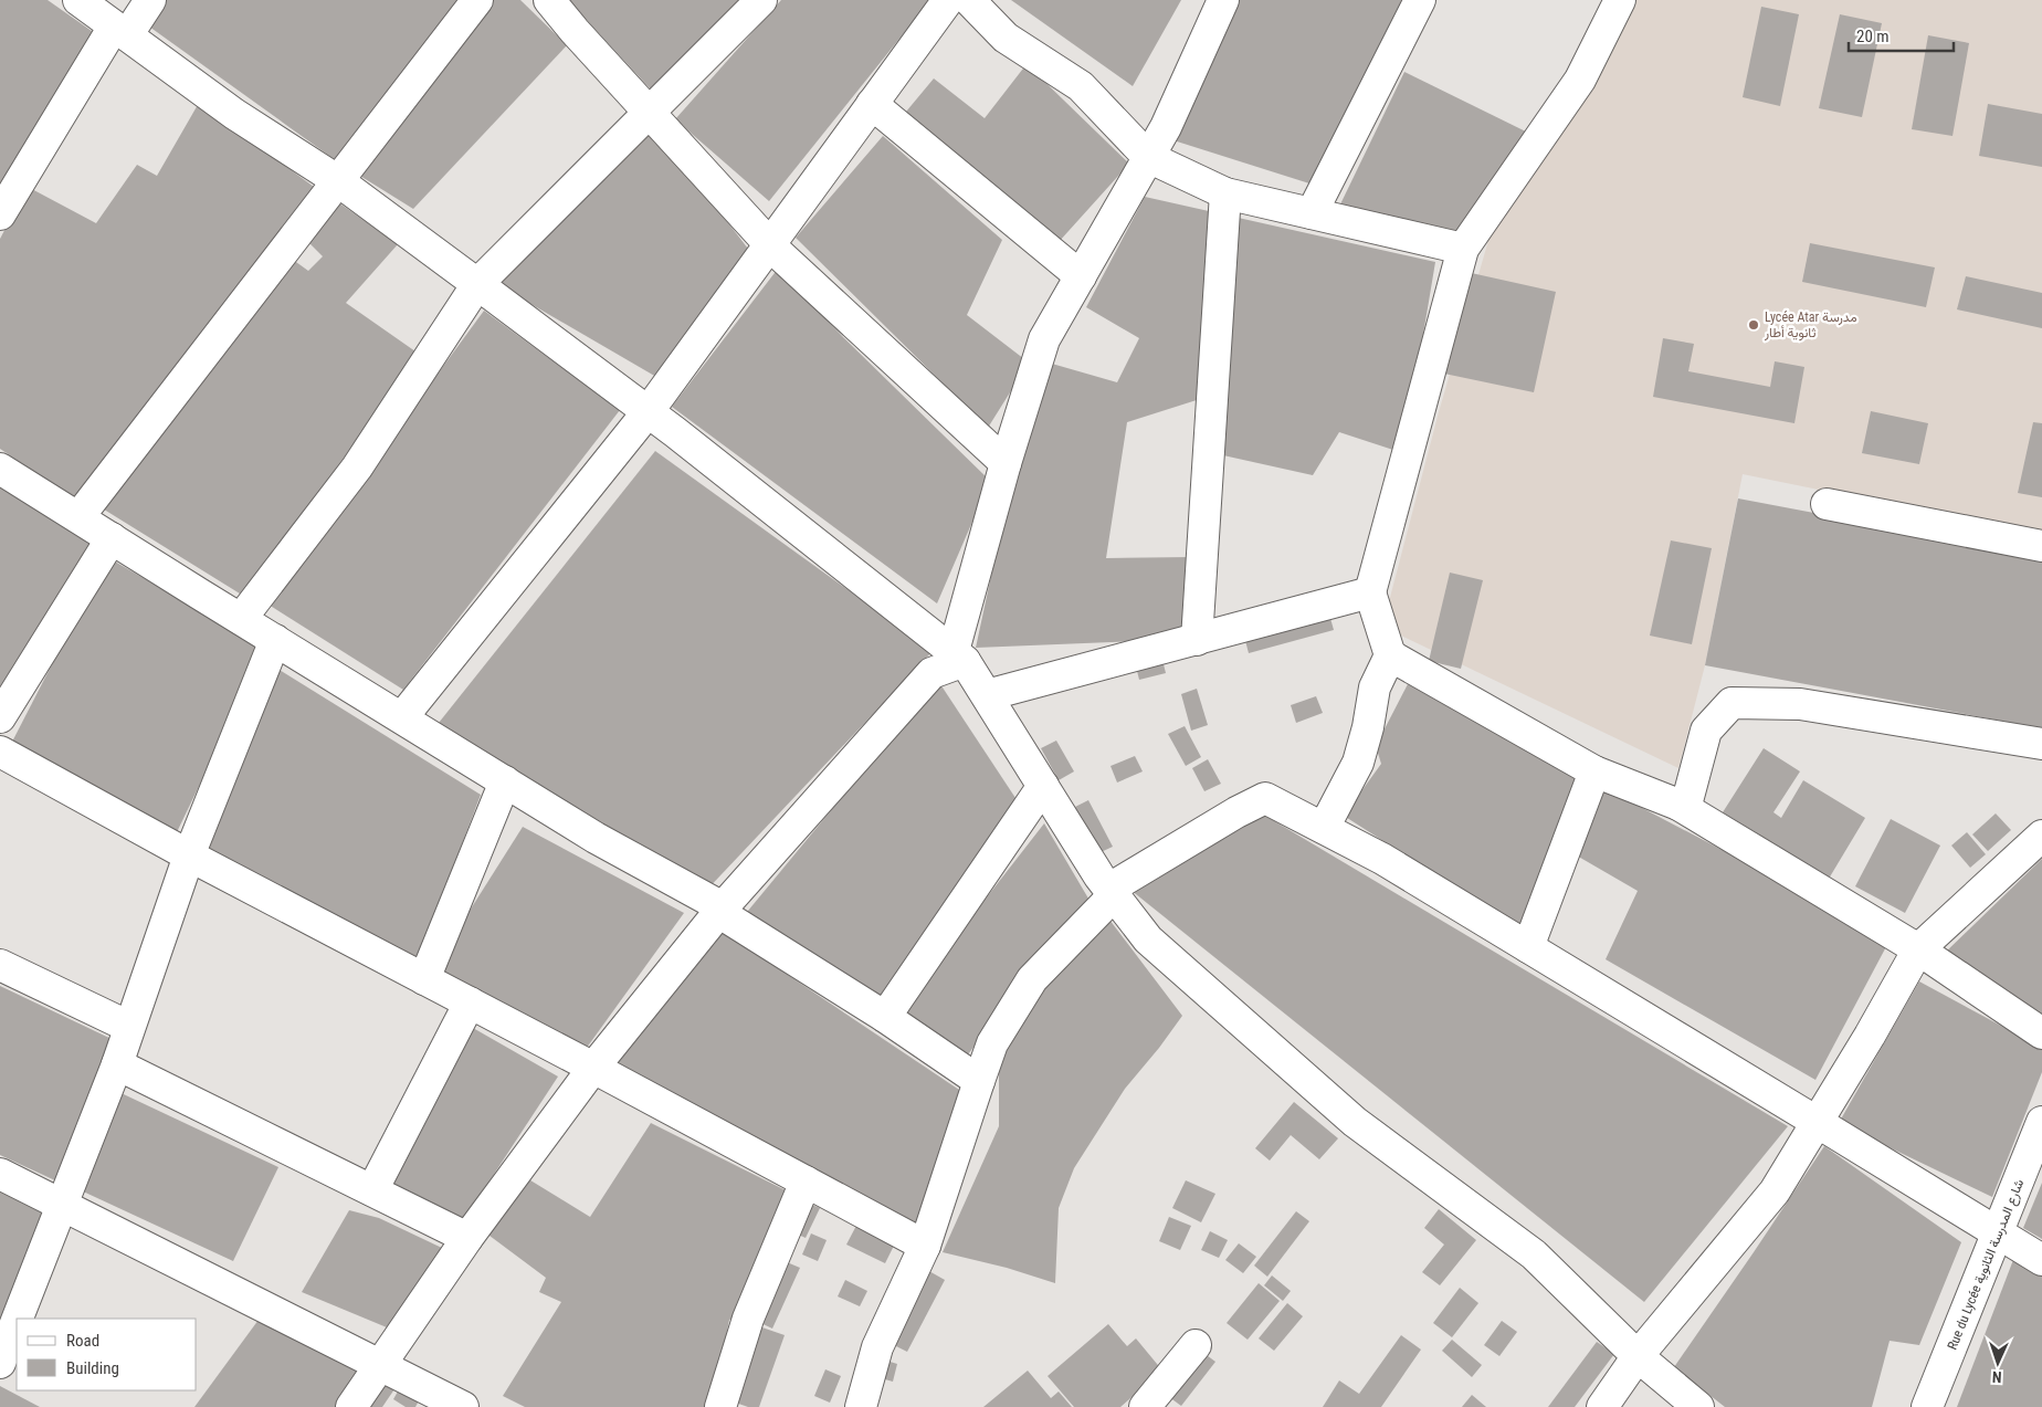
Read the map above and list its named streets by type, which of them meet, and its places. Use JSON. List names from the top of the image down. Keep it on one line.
{"streets":{"street":["Rue du Lycée شارع المدرسة الثانوية"]},"places":["Lycée Atar مدرسة ثانوية أطار"],"legend":["Road","Building"],"scale_bar":"20 m","north":"bottom"}
